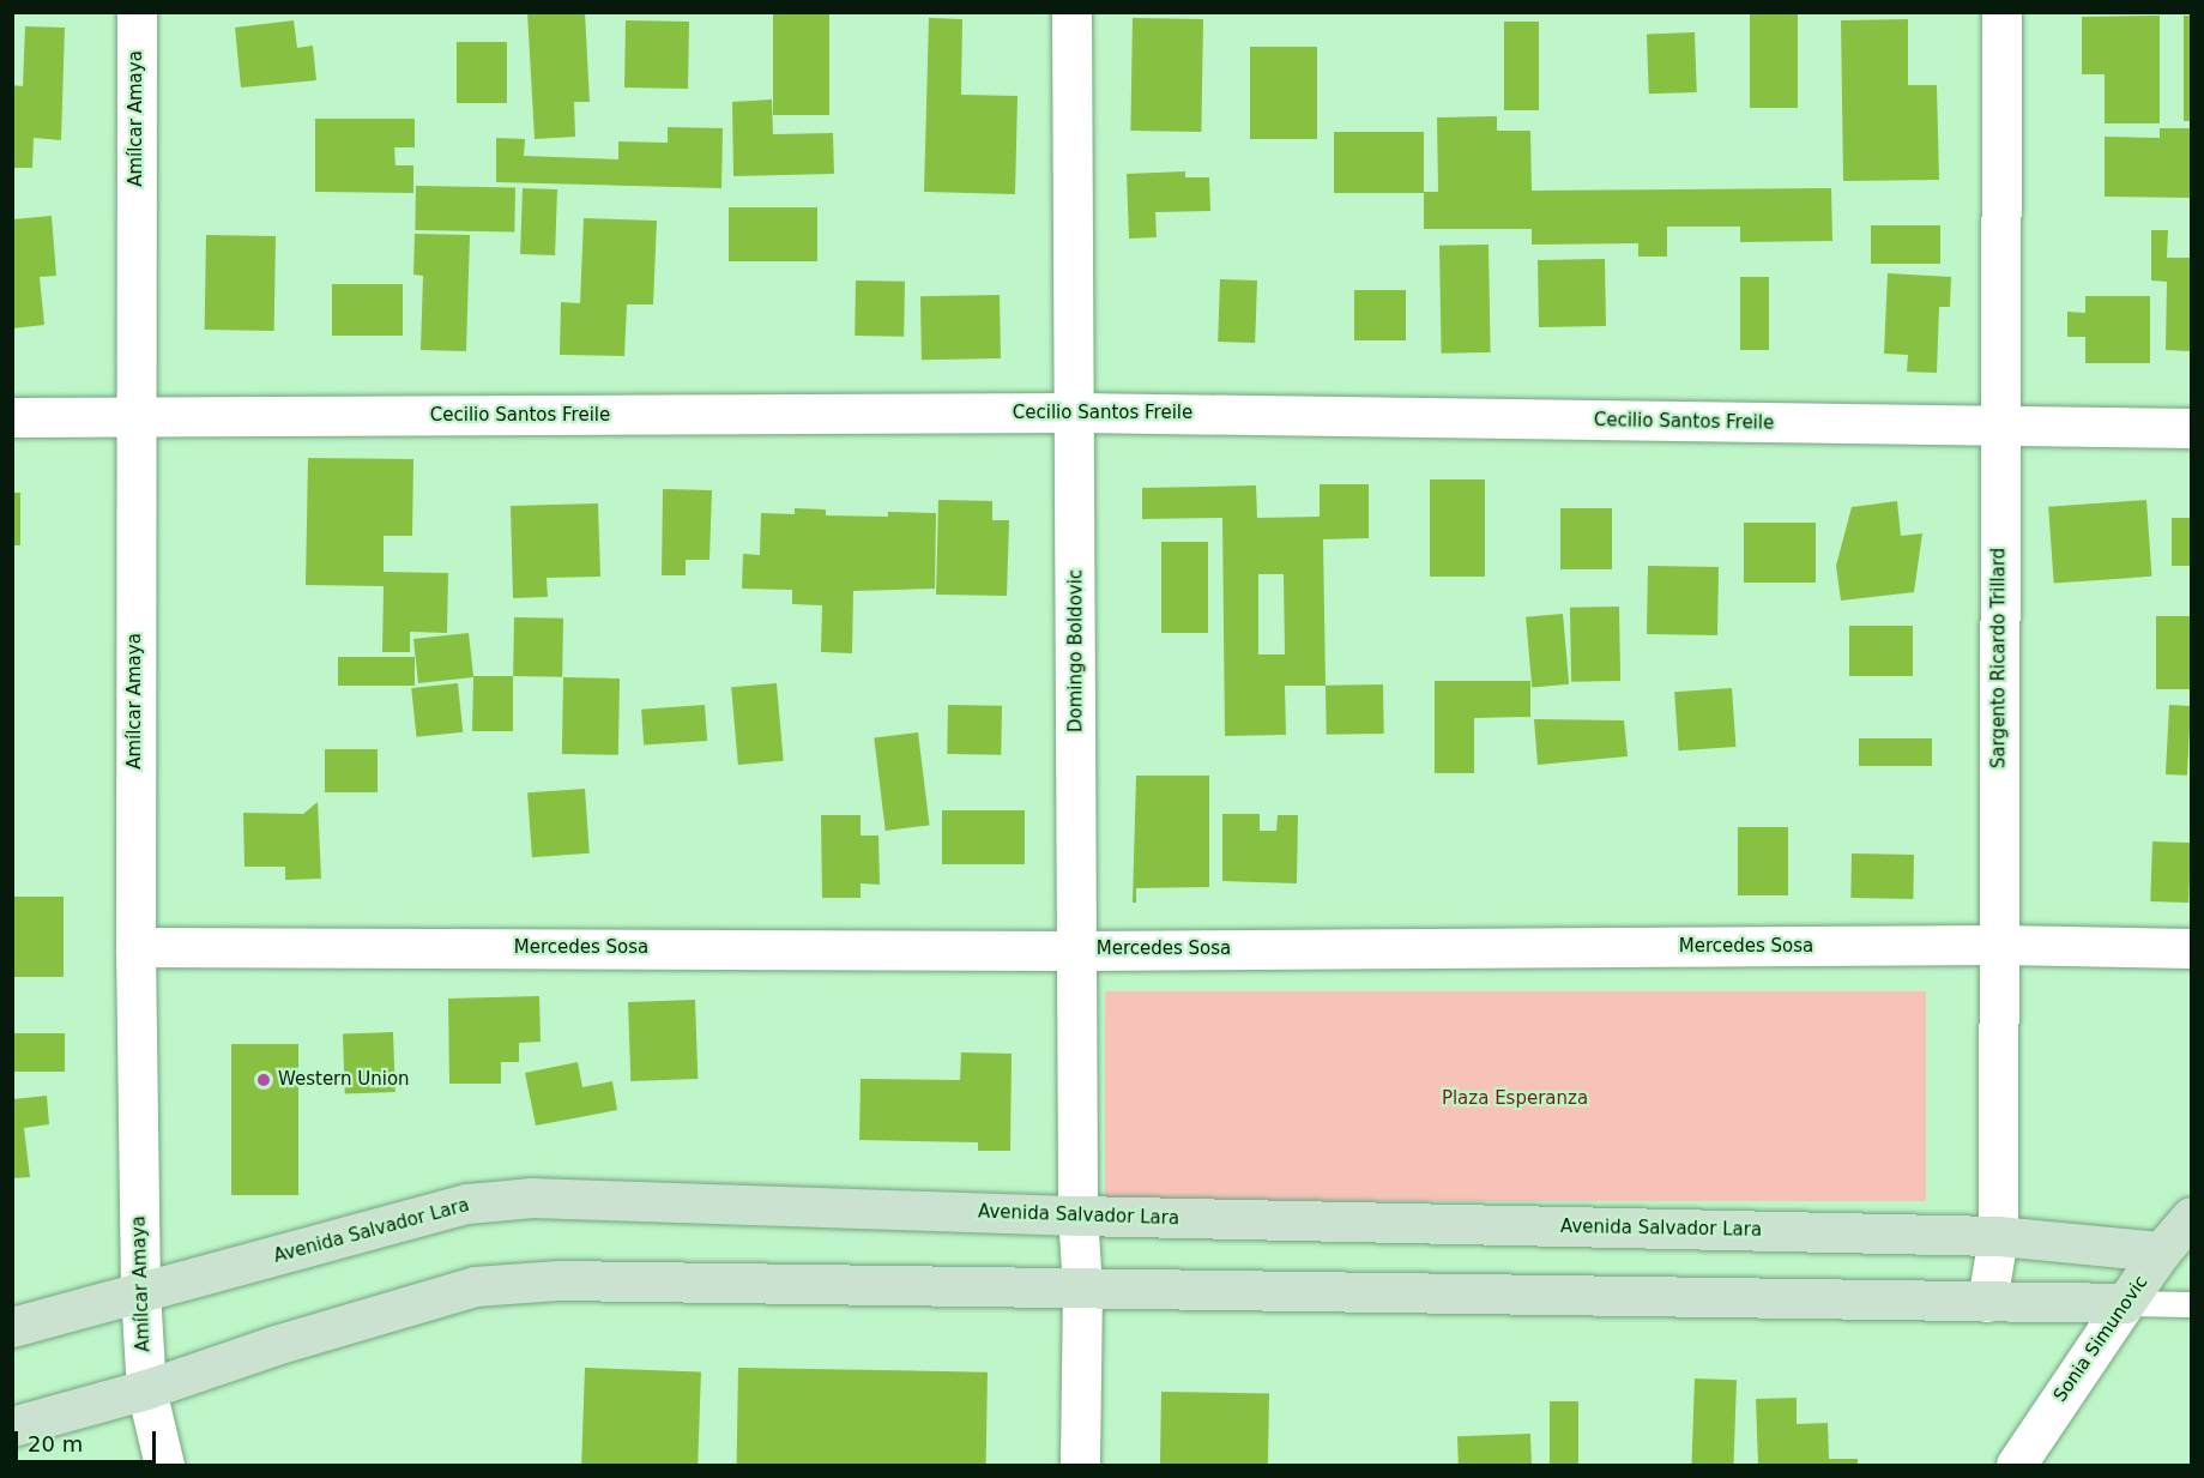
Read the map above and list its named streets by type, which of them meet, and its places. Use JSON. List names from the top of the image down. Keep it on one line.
{"streets":{"street":["Amílcar Amaya","Cecilio Santos Freile","Domingo Boldovic","Sargento Ricardo Trillard","Mercedes Sosa","Avenida Salvador Lara","Sonia Simunovic"]},"crossings":[["Amílcar Amaya","Cecilio Santos Freile"],["Amílcar Amaya","Mercedes Sosa"],["Amílcar Amaya","Avenida Salvador Lara"],["Cecilio Santos Freile","Domingo Boldovic"],["Cecilio Santos Freile","Sargento Ricardo Trillard"],["Domingo Boldovic","Mercedes Sosa"],["Domingo Boldovic","Avenida Salvador Lara"],["Sargento Ricardo Trillard","Mercedes Sosa"],["Sargento Ricardo Trillard","Avenida Salvador Lara"],["Avenida Salvador Lara","Sonia Simunovic"]],"parks":["Plaza Esperanza"],"places":["Western Union"],"scale_bar":"20 m"}
